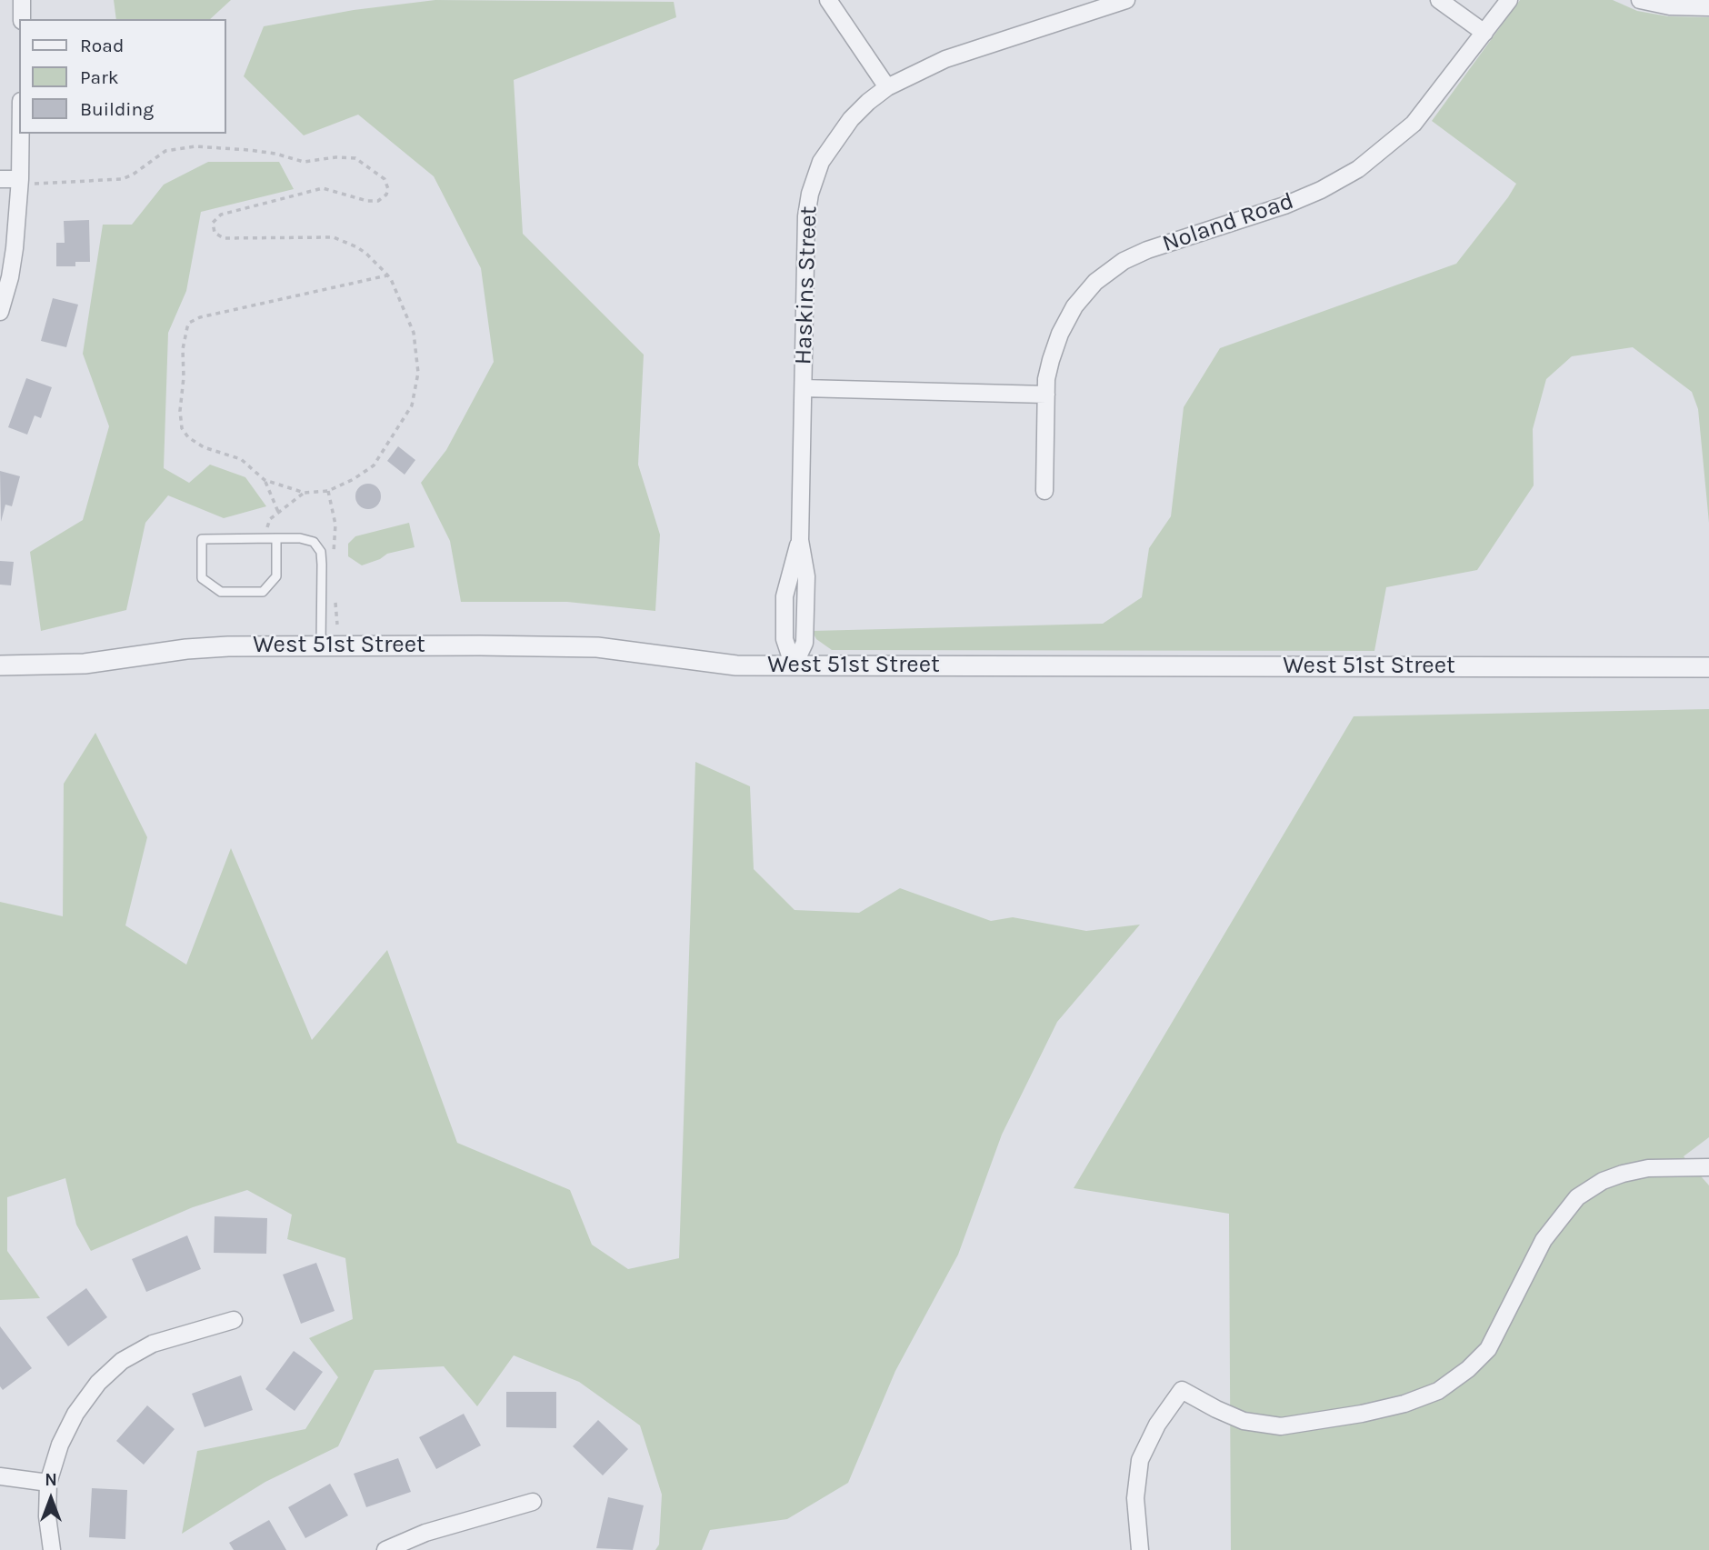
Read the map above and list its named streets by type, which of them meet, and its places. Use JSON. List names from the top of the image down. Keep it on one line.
{"streets":{"street":["Noland Road","Haskins Street","West 51st Street"]},"crossings":[["Haskins Street","West 51st Street"]],"legend":["Road","Park","Building"],"north":"top"}
